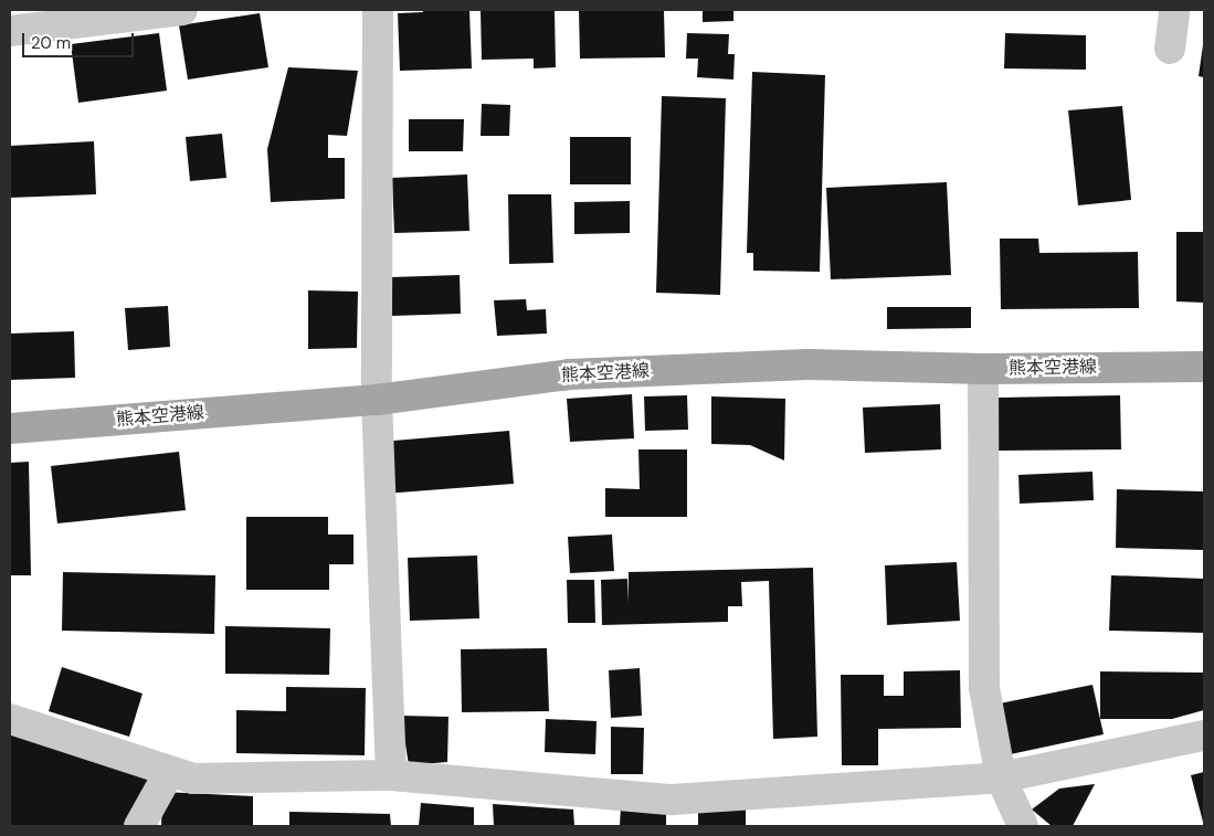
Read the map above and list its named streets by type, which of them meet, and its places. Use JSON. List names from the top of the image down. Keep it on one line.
{"streets":{"main road":["熊本空港線"]},"scale_bar":"20 m"}
